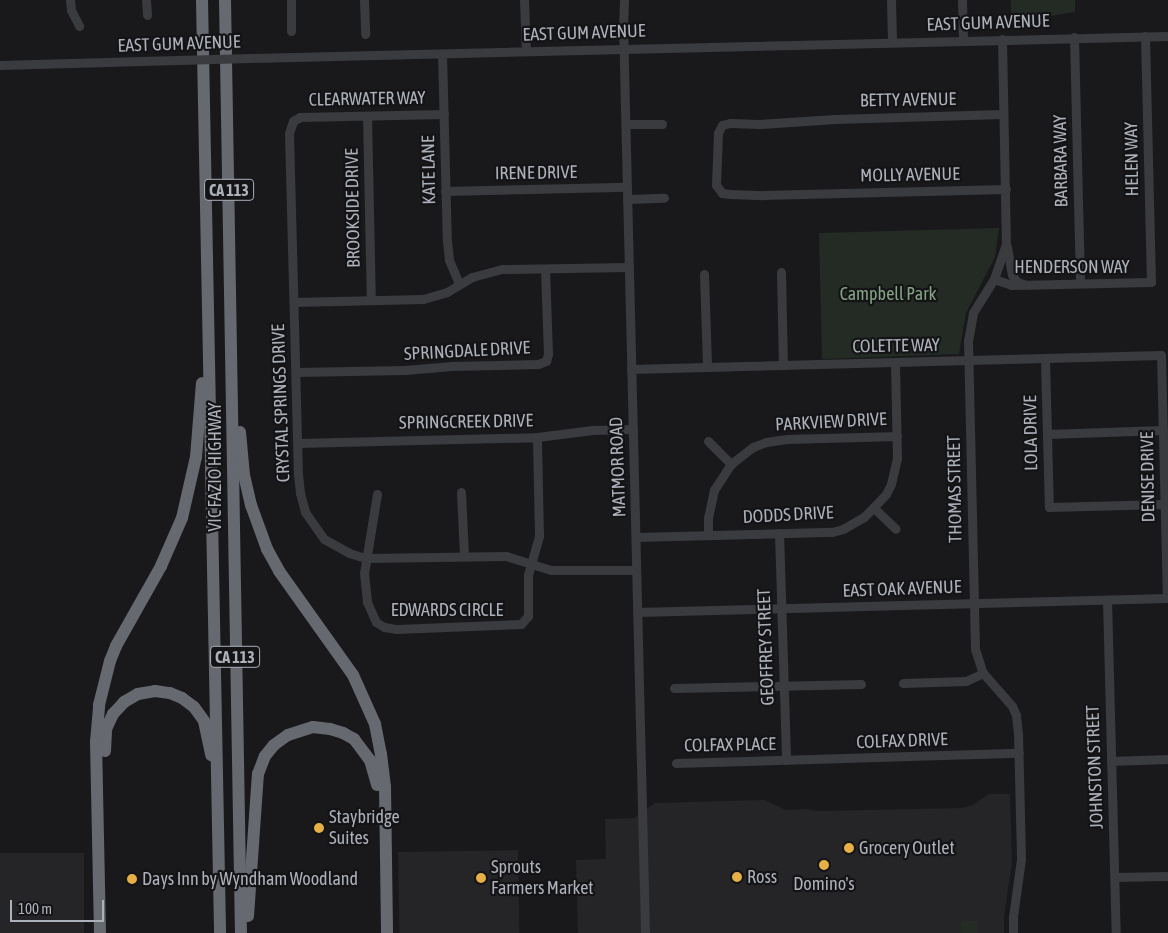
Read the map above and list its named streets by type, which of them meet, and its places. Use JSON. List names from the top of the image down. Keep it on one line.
{"streets":{"highway":["CA 113","VIC FAZIO HIGHWAY"],"street":["EAST GUM AVENUE","CLEARWATER WAY","BETTY AVENUE","HELEN WAY","BARBARA WAY","KATE LANE","IRENE DRIVE","MOLLY AVENUE","BROOKSIDE DRIVE","HENDERSON WAY","COLETTE WAY","SPRINGDALE DRIVE","CRYSTAL SPRINGS DRIVE","SPRINGCREEK DRIVE","PARKVIEW DRIVE","LOLA DRIVE","MATMOR ROAD","DENISE DRIVE","THOMAS STREET","DODDS DRIVE","EAST OAK AVENUE","EDWARDS CIRCLE","GEOFFREY STREET","COLFAX DRIVE","COLFAX PLACE","JOHNSTON STREET"]},"crossings":[["EAST GUM AVENUE","HELEN WAY"],["EAST GUM AVENUE","BARBARA WAY"],["EAST GUM AVENUE","KATE LANE"],["EAST GUM AVENUE","MATMOR ROAD"],["EAST GUM AVENUE","THOMAS STREET"],["CLEARWATER WAY","KATE LANE"],["CLEARWATER WAY","BROOKSIDE DRIVE"],["CLEARWATER WAY","CRYSTAL SPRINGS DRIVE"],["BETTY AVENUE","MOLLY AVENUE"],["BETTY AVENUE","THOMAS STREET"],["HELEN WAY","HENDERSON WAY"],["BARBARA WAY","HENDERSON WAY"],["KATE LANE","IRENE DRIVE"],["IRENE DRIVE","MATMOR ROAD"],["MOLLY AVENUE","THOMAS STREET"],["HENDERSON WAY","THOMAS STREET"],["COLETTE WAY","LOLA DRIVE"],["COLETTE WAY","MATMOR ROAD"],["COLETTE WAY","DENISE DRIVE"],["COLETTE WAY","THOMAS STREET"],["COLETTE WAY","DODDS DRIVE"],["SPRINGDALE DRIVE","CRYSTAL SPRINGS DRIVE"],["CRYSTAL SPRINGS DRIVE","SPRINGCREEK DRIVE"],["CRYSTAL SPRINGS DRIVE","MATMOR ROAD"],["CRYSTAL SPRINGS DRIVE","EDWARDS CIRCLE"],["SPRINGCREEK DRIVE","MATMOR ROAD"],["SPRINGCREEK DRIVE","EDWARDS CIRCLE"],["PARKVIEW DRIVE","DODDS DRIVE"],["LOLA DRIVE","DENISE DRIVE"],["MATMOR ROAD","DODDS DRIVE"],["MATMOR ROAD","EAST OAK AVENUE"],["DENISE DRIVE","EAST OAK AVENUE"],["THOMAS STREET","EAST OAK AVENUE"],["THOMAS STREET","COLFAX DRIVE"],["DODDS DRIVE","GEOFFREY STREET"],["EAST OAK AVENUE","GEOFFREY STREET"],["EAST OAK AVENUE","JOHNSTON STREET"],["GEOFFREY STREET","COLFAX DRIVE"],["GEOFFREY STREET","COLFAX PLACE"],["COLFAX DRIVE","COLFAX PLACE"]],"parks":["Campbell Park"],"places":["Staybridge Suites","Grocery Outlet","Domino's","Ross","Sprouts Farmers Market","Days Inn by Wyndham Woodland"],"scale_bar":"100 m"}
